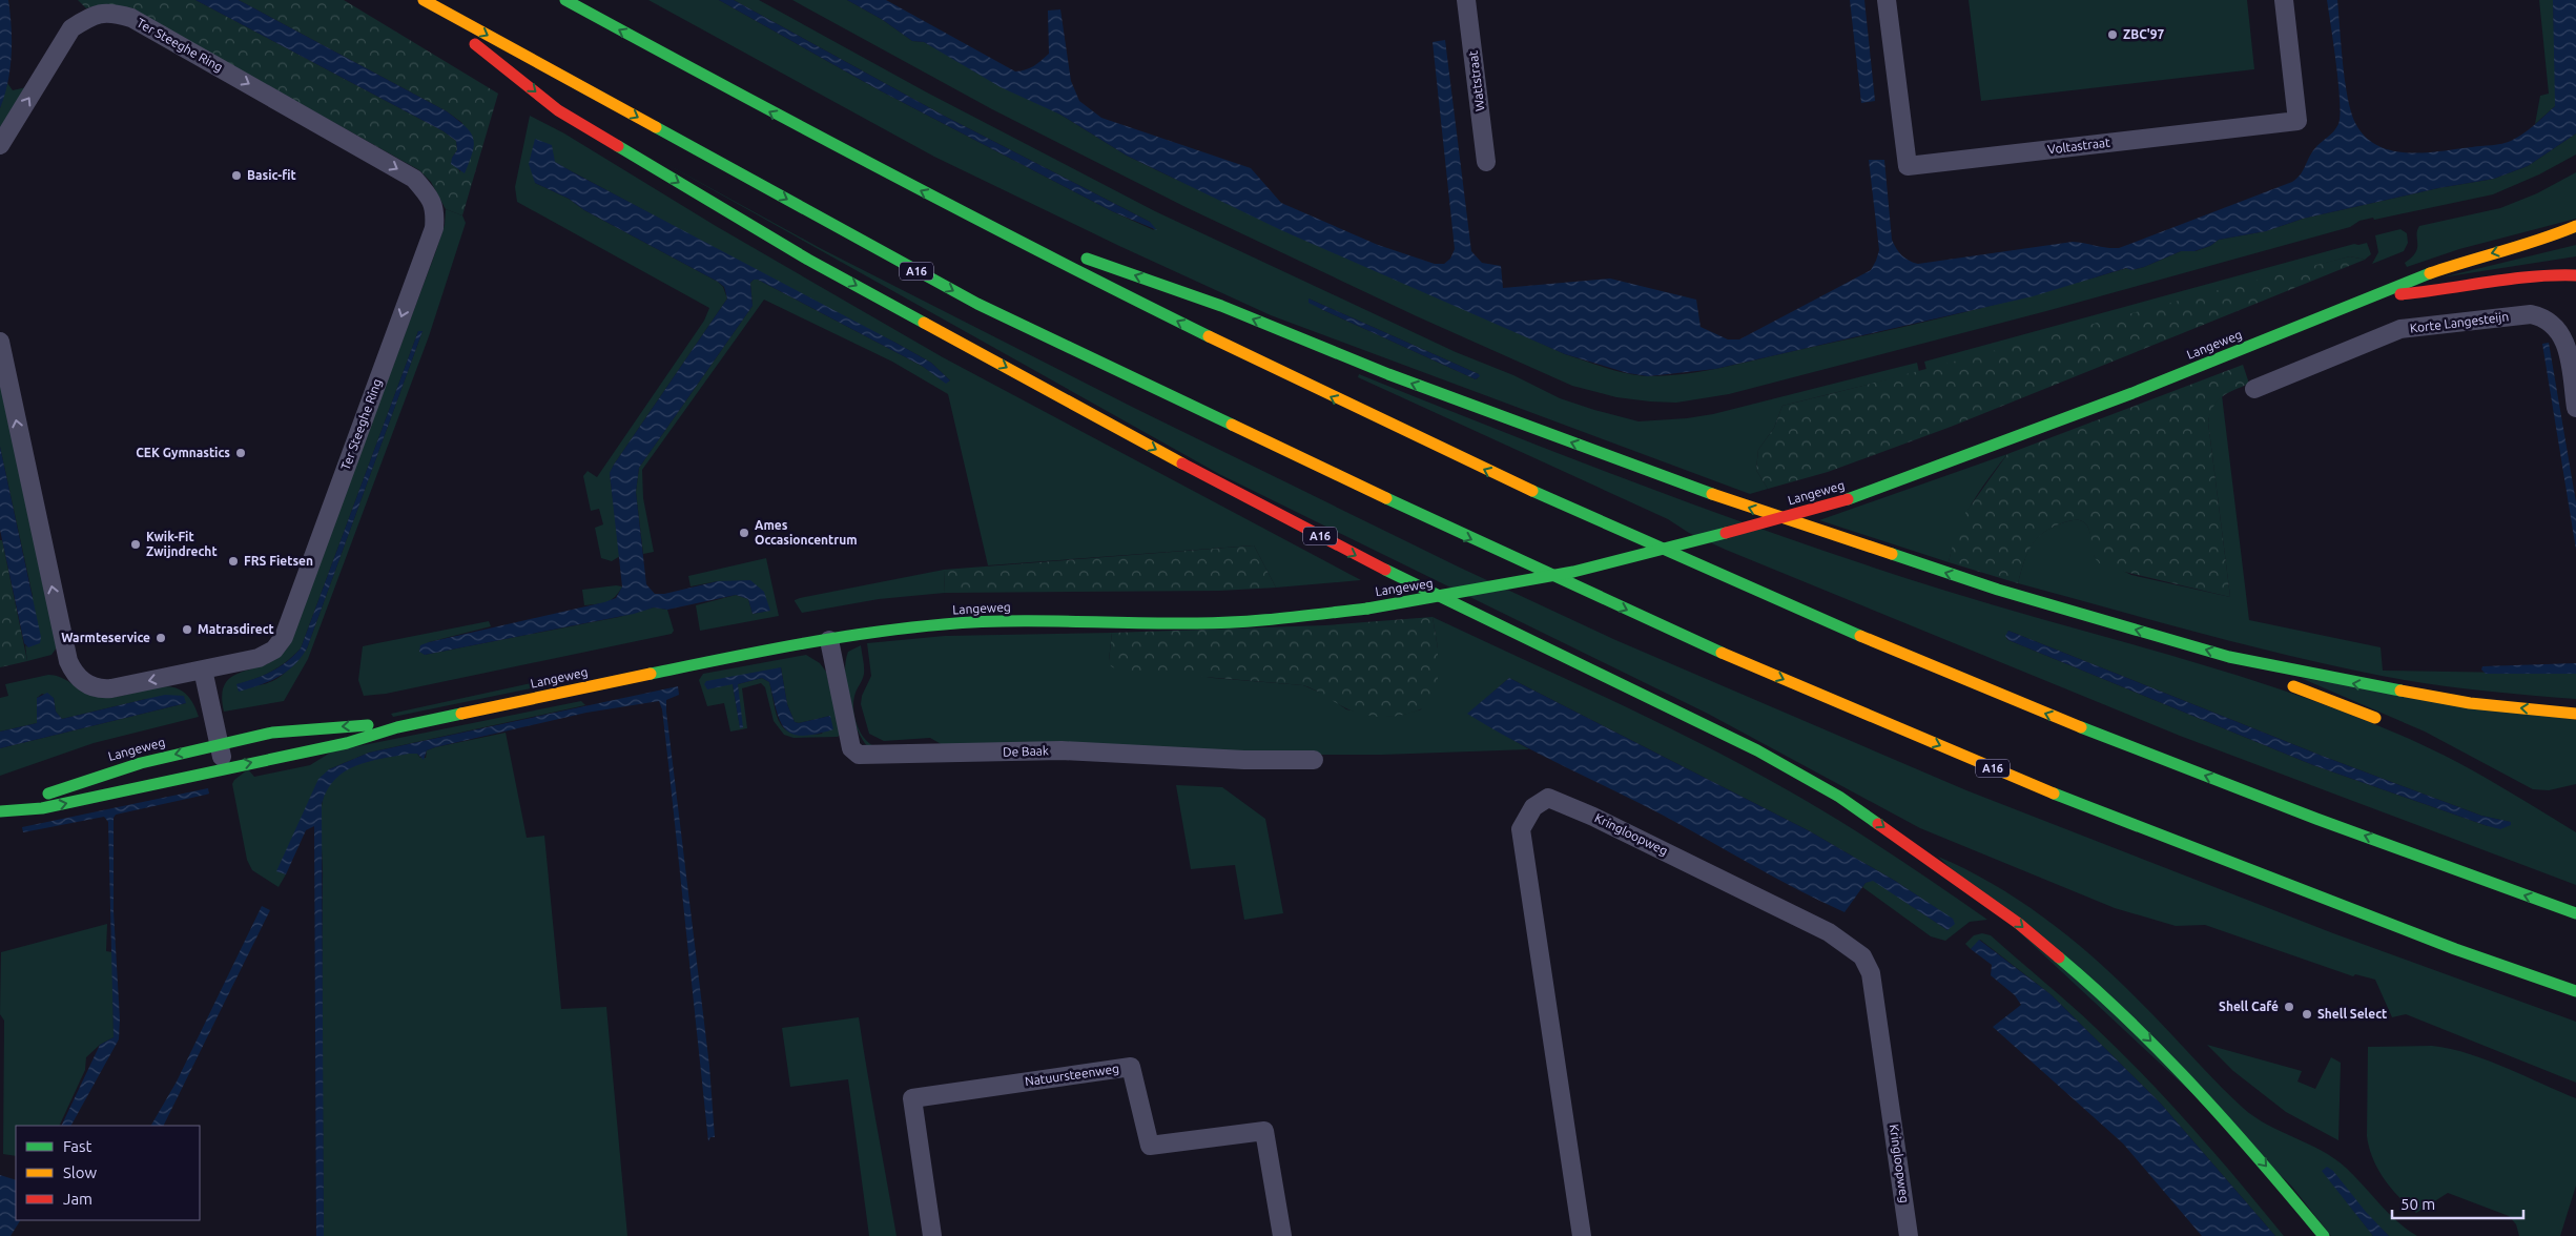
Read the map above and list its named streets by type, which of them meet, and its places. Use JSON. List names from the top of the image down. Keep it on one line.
{"streets":{"main road":["A16","Langeweg"],"street":["Ter Steeghe Ring","Wattstraat","Voltastraat","Korte Langesteijn","De Baak","Kringloopweg","Natuursteenweg"]},"crossings":[["Langeweg","De Baak"]],"places":["ZBC'97","Basic-fit","CEK Gymnastics","Ames Occasioncentrum","Kwik-Fit Zwijndrecht","FRS Fietsen","Matrasdirect","Warmteservice","Shell Café","Shell Select"],"legend":["Fast","Slow","Jam"],"scale_bar":"50 m"}
